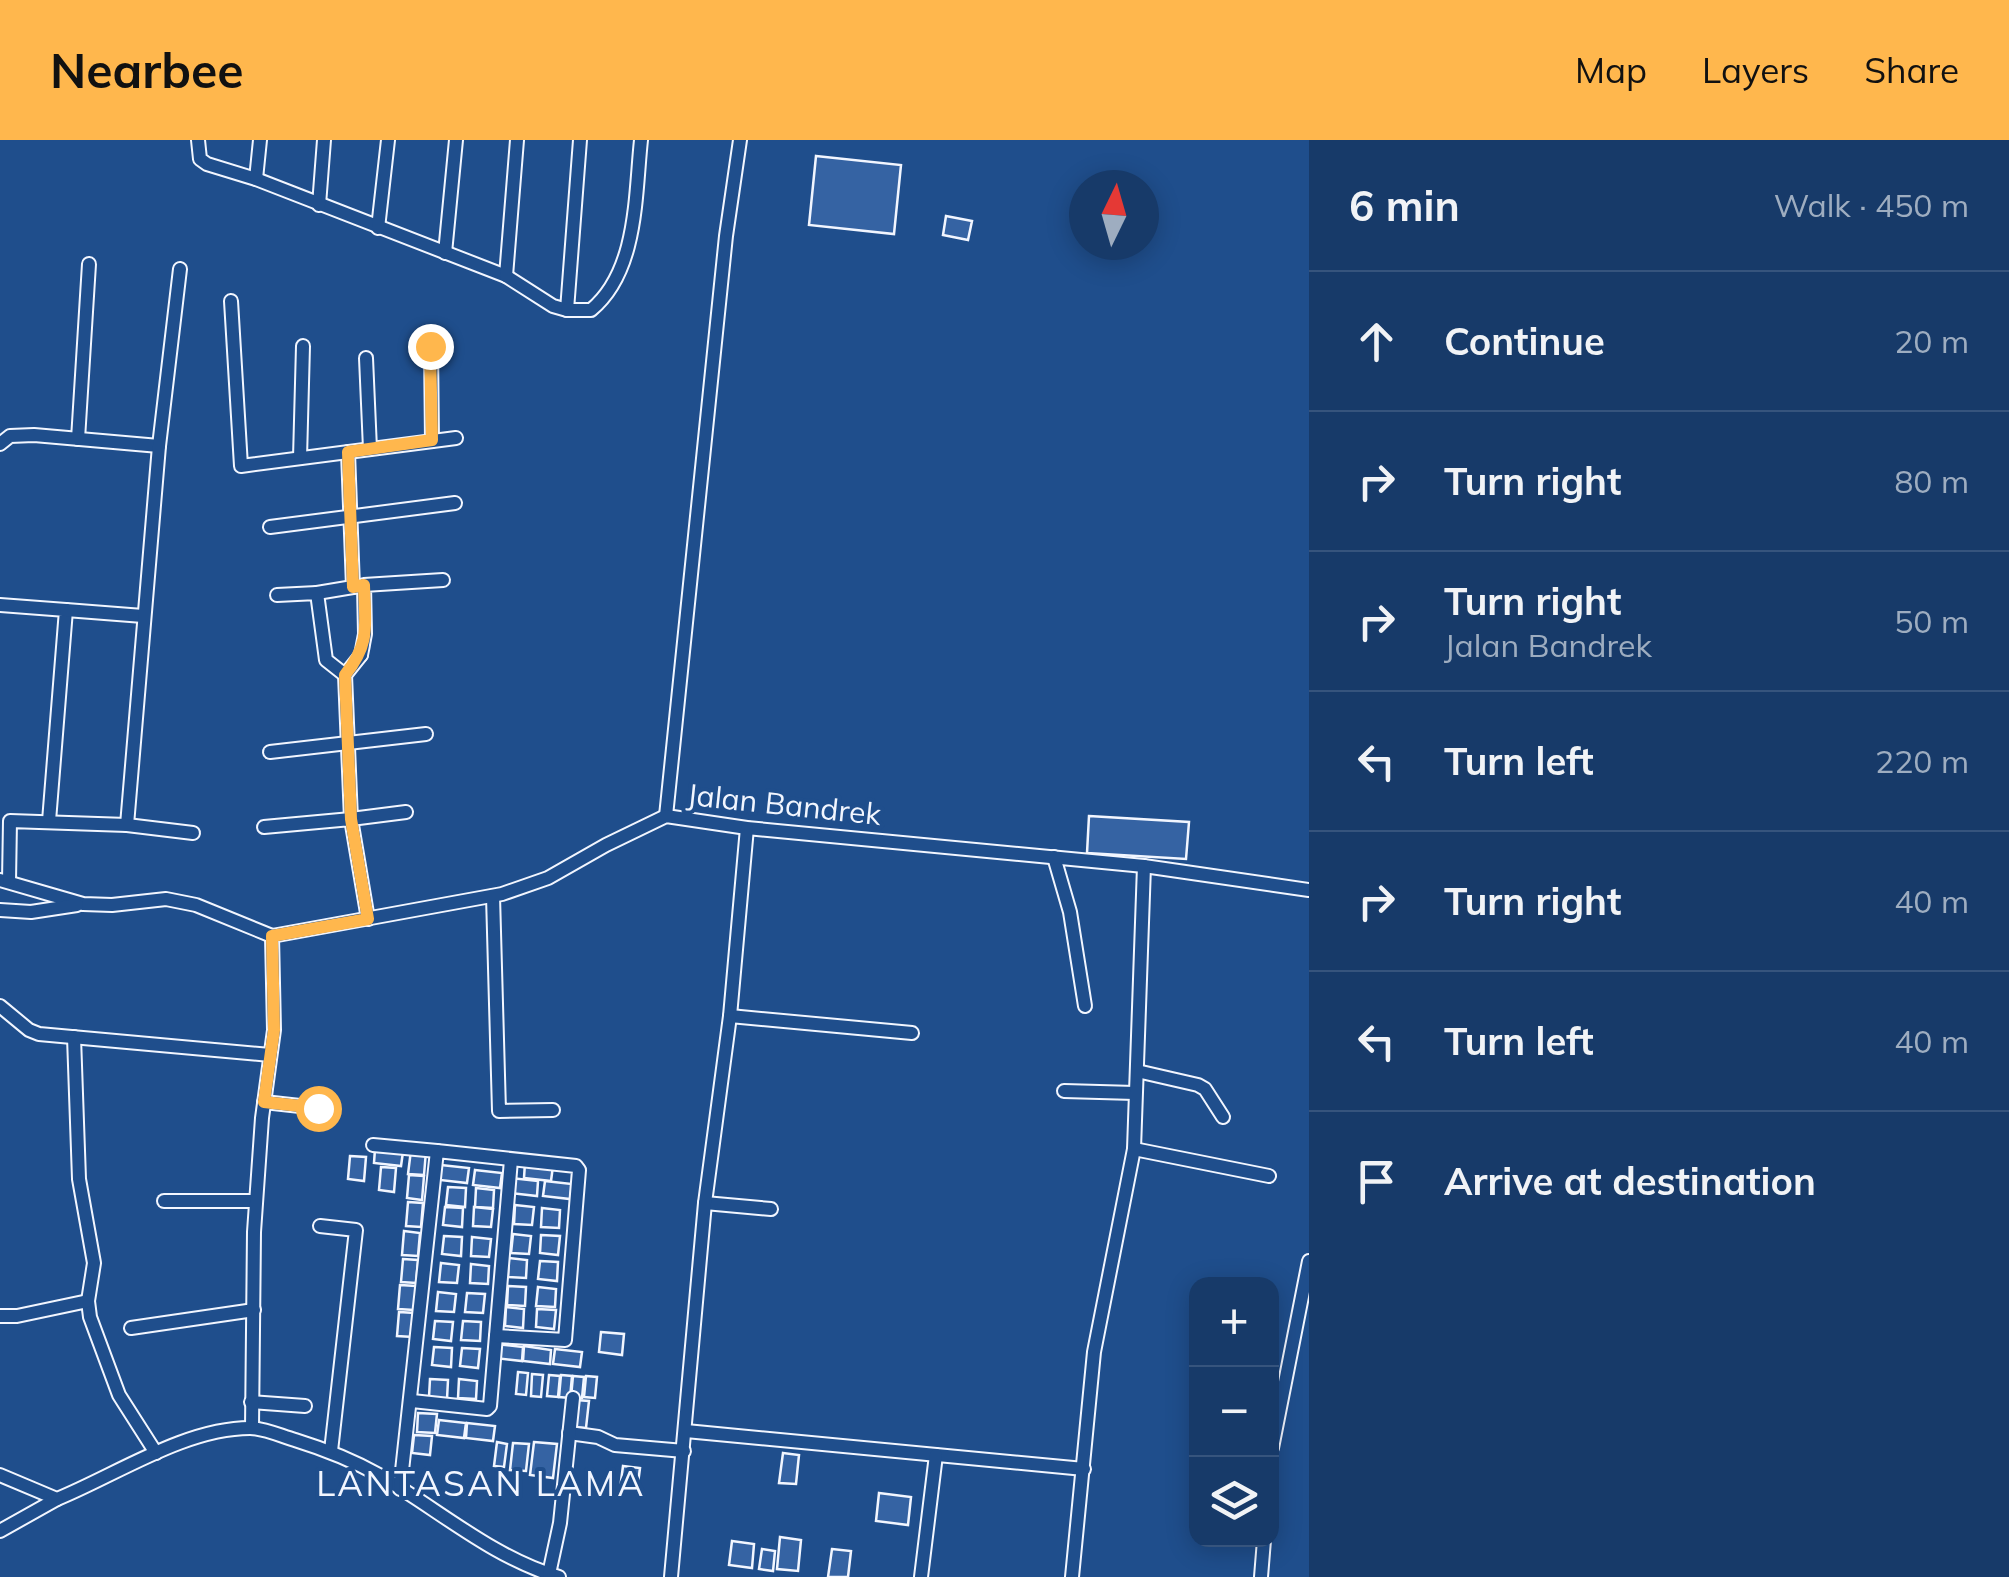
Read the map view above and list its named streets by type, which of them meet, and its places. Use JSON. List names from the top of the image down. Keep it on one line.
{"streets":{"street":["Jalan Bandrek"]},"districts":["LANTASAN LAMA"],"north":"top","page":{"header":"Nearbee","nav":["Map","Layers","Share"],"heading":["6 min","Walk · 450 m"],"list":[["Continue","20 m"],["Turn right","80 m"],["Turn right","Jalan Bandrek","50 m"],["Turn left","220 m"],["Turn right","40 m"],["Turn left","40 m"],"Arrive at destination"],"map_buttons":["+","−"]}}
